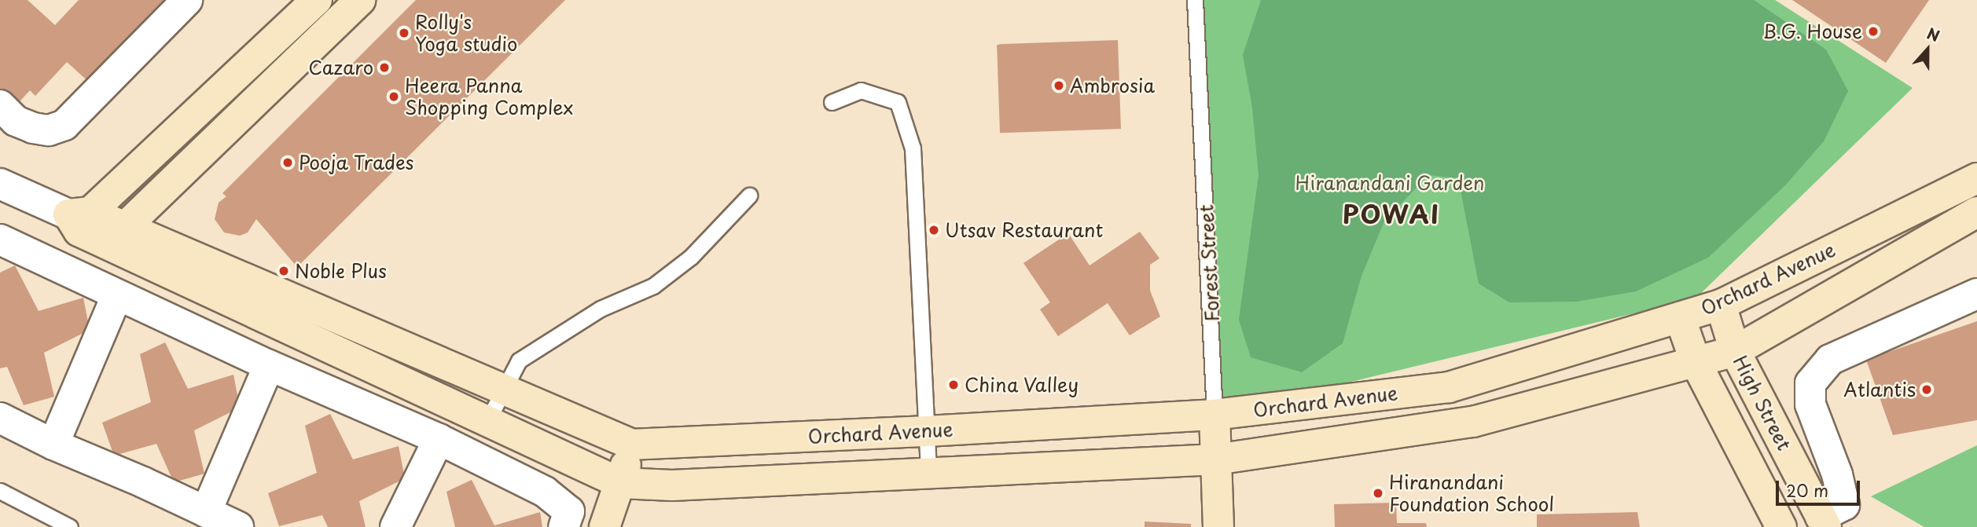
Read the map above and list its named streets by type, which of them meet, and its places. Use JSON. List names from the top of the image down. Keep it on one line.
{"streets":{"street":["Forest Street","Orchard Avenue","High Street"]},"crossings":[["Forest Street","Orchard Avenue"],["Orchard Avenue","High Street"]],"districts":["POWAI"],"parks":["Hiranandani Garden"],"places":["B.G. House","Rolly's Yoga studio","Cazaro","Ambrosia","Heera Panna Shopping Complex","Pooja Trades","Utsav Restaurant","Noble Plus","China Valley","Atlantis","Hiranandani Foundation School"],"scale_bar":"20 m","north":"top"}
